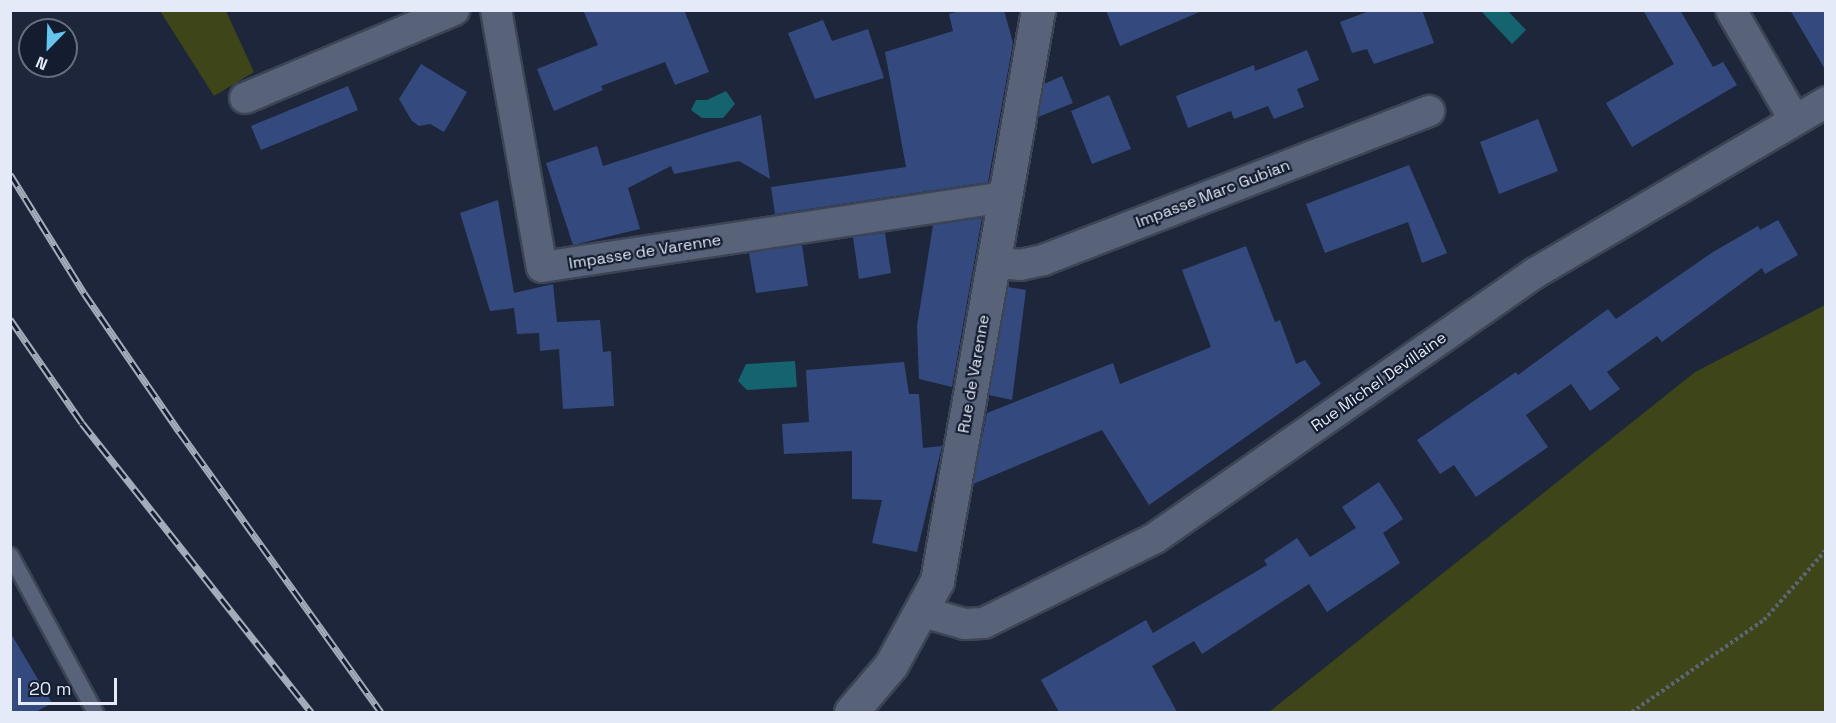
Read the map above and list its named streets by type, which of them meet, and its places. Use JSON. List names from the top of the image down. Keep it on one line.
{"streets":{"street":["Impasse Marc Gubian","Impasse de Varenne","Rue de Varenne","Rue Michel Devillaine"]},"crossings":[["Impasse Marc Gubian","Rue de Varenne"],["Impasse de Varenne","Rue de Varenne"],["Rue de Varenne","Rue Michel Devillaine"]],"scale_bar":"20 m","north":"bottom left"}
